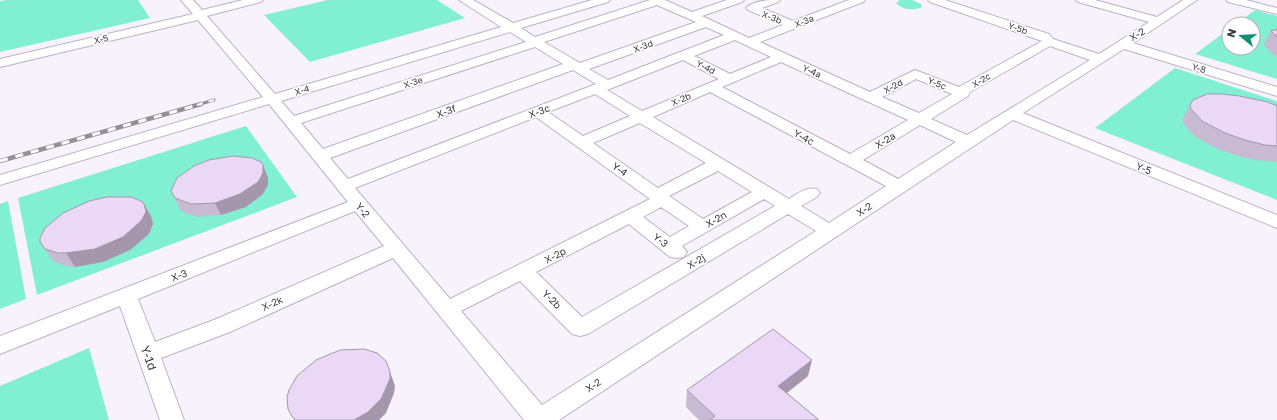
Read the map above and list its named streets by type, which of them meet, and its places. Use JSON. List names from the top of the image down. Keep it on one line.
{"streets":{"street":["X-3b","X-3a","Y-5b","X-2","X-5","X-3d","Y-4d","Y-8","Y-4a","X-2c","X-3e","Y-5c","X-2d","X-4","X-2b","X-3f","X-3c","Y-4c","X-2a","Y-5","Y-4","Y-2","X-2n","Y-3","X-2p","X-2j","X-3","Y-2b","X-2k","Y-1d"]},"crossings":[["X-3b","X-3a"],["X-3a","Y-4a"],["Y-5b","X-2"],["Y-5b","X-2c"],["X-2","Y-8"],["X-2","Y-4a"],["X-2","Y-4c"],["X-2","Y-5"],["X-2","Y-2"],["X-5","Y-2"],["X-3d","Y-4a"],["X-3d","X-3f"],["Y-4d","X-2b"],["Y-4d","X-3c"],["Y-4a","X-2c"],["Y-4a","X-3e"],["Y-4a","X-2d"],["Y-4a","X-2b"],["Y-4a","X-3c"],["Y-4a","X-2a"],["X-2c","Y-5c"],["X-2c","X-2a"],["X-3e","Y-2"],["Y-5c","X-2d"],["X-4","Y-2"],["X-2b","Y-4c"],["X-2b","Y-4"],["X-3f","Y-2"],["X-3c","Y-4"],["X-3c","Y-2"],["Y-4c","X-2a"],["Y-4","X-2n"],["Y-4","X-2p"],["Y-2","X-2p"],["Y-2","X-3"],["Y-2","X-2k"],["X-2n","Y-3"],["Y-3","X-2p"],["Y-3","X-2j"],["X-2p","Y-2b"],["X-2j","Y-2b"],["X-3","Y-1d"],["X-2k","Y-1d"]],"north":"left"}
